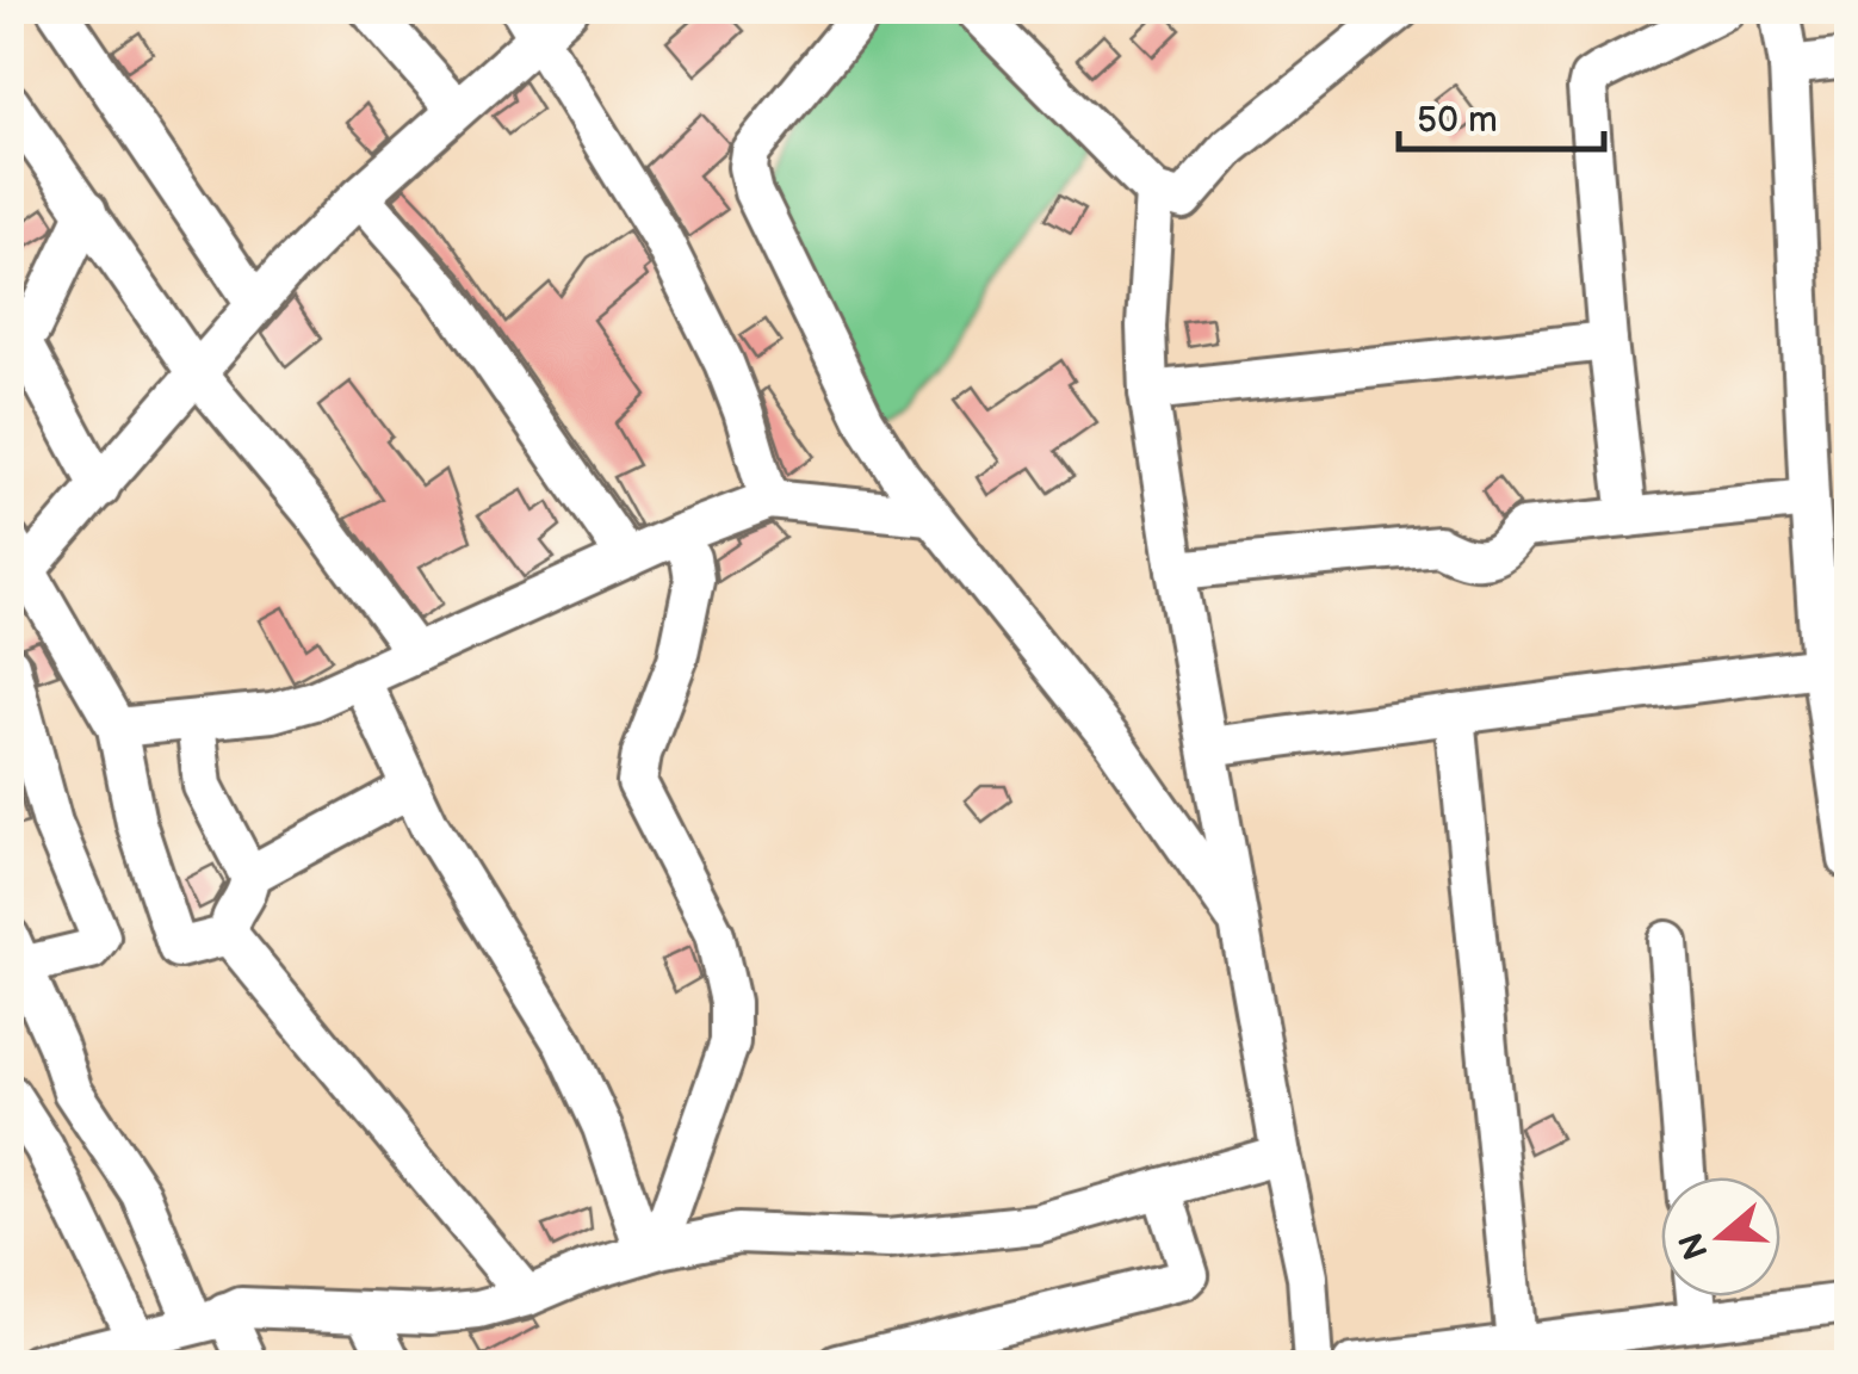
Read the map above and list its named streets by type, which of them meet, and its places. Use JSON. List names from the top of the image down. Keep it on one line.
{"scale_bar":"50 m","north":"left"}
